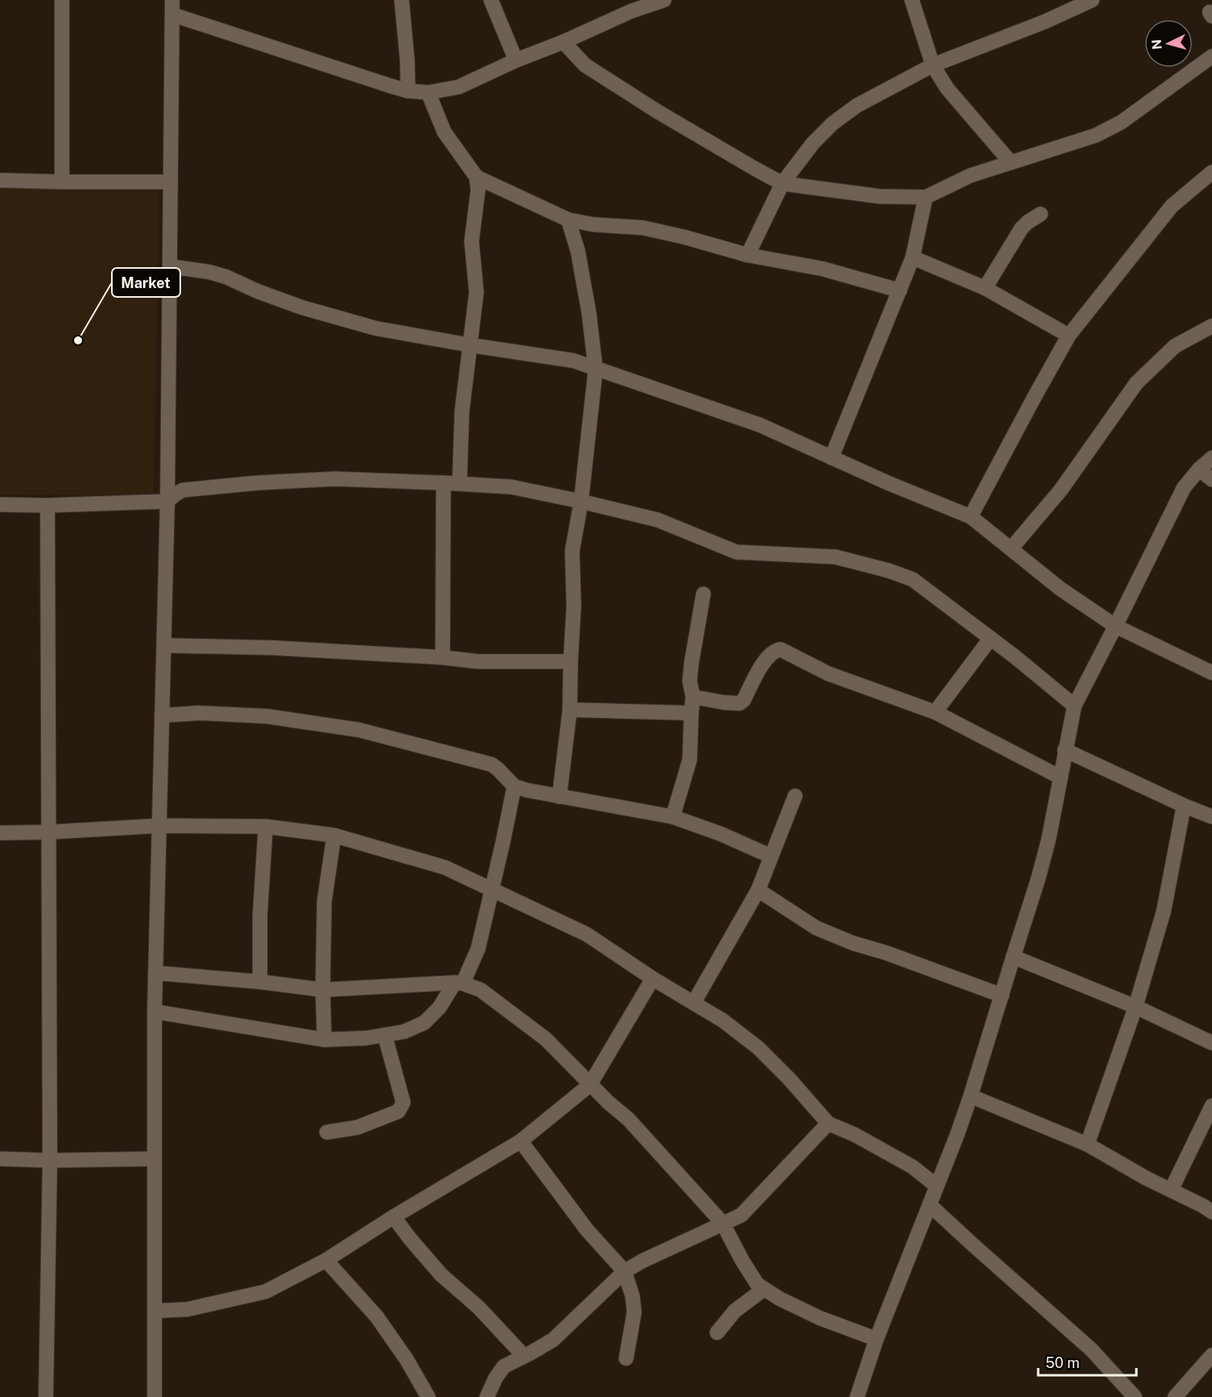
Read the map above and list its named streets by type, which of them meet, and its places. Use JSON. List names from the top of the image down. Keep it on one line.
{"places":["Market"],"scale_bar":"50 m","north":"left"}
